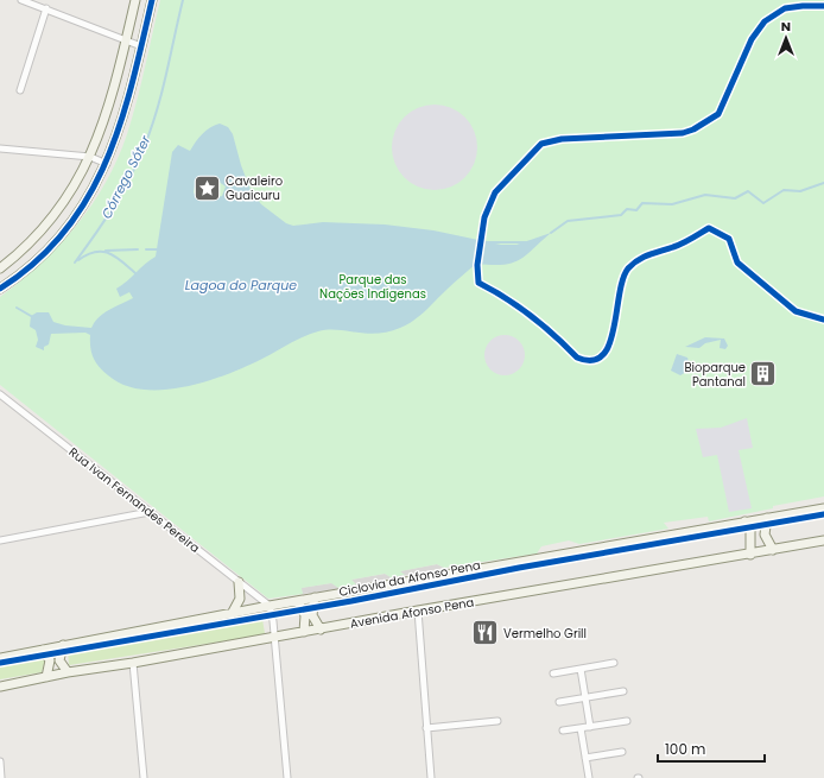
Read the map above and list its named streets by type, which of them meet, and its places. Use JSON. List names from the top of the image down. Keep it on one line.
{"streets":{"main road":["Avenida Afonso Pena"],"street":["Rua Ivan Fernandes Pereira"],"cycle path":["Ciclovia da Afonso Pena"]},"water":["Córrego Sóter","Lagoa do Parque"],"parks":["Parque das Nações Indígenas"],"places":{"place":["Cavaleiro Guaicuru"],"building":["Bioparque Pantanal"],"restaurant":["Vermelho Grill"]},"scale_bar":"100 m","north":"top"}
